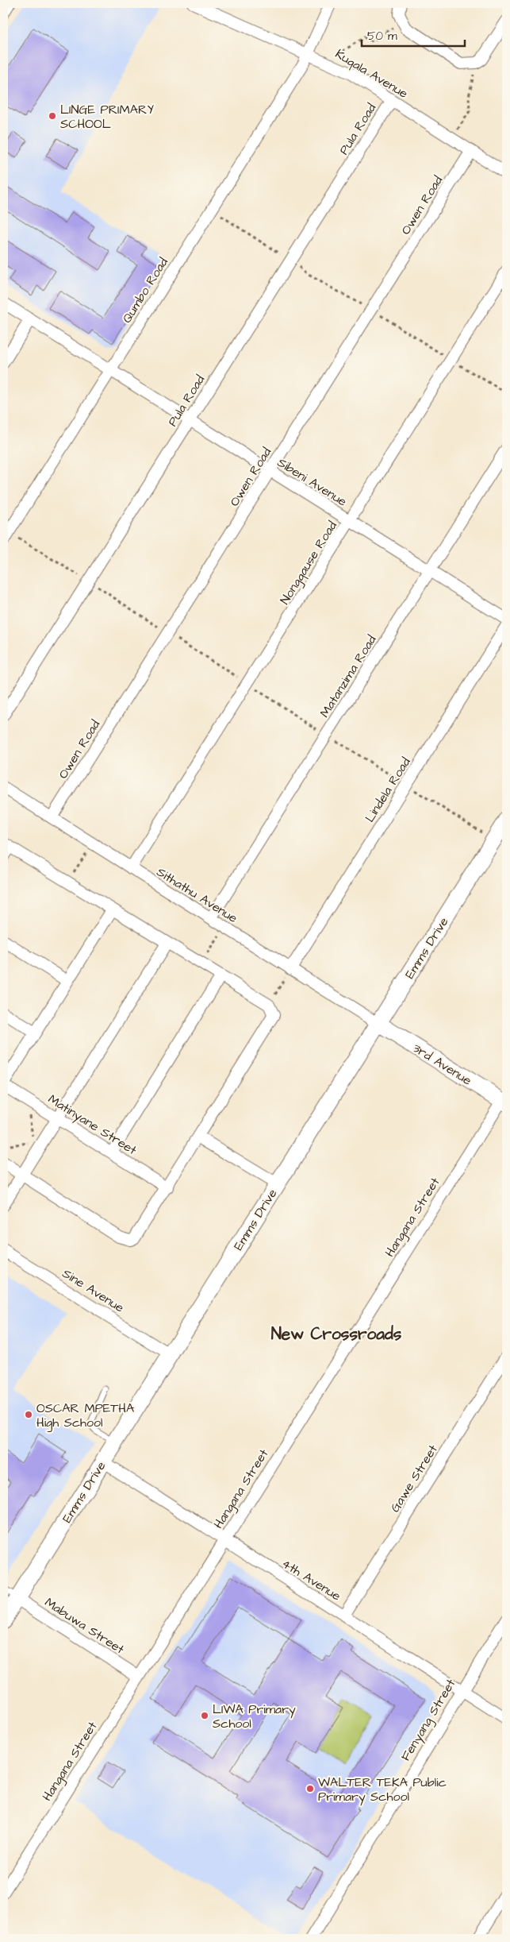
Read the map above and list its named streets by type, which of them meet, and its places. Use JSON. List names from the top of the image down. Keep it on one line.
{"streets":{"street":["Kuqala Avenue","Pula Road","Owen Road","Qumbo Road","Sibeni Avenue","Nongqause Road","Matanzima Road","Lindela Road","Sithathu Avenue","Emms Drive","3rd Avenue","Matinyane Street","Hangana Street","Sine Avenue","Gawe Street","4th Avenue","Mabuwa Street","Fenyang Street"]},"crossings":[["Kuqala Avenue","Pula Road"],["Kuqala Avenue","Owen Road"],["Kuqala Avenue","Qumbo Road"],["Pula Road","Sibeni Avenue"],["Owen Road","Sibeni Avenue"],["Owen Road","Sithathu Avenue"],["Qumbo Road","Sibeni Avenue"],["Sibeni Avenue","Nongqause Road"],["Sibeni Avenue","Matanzima Road"],["Nongqause Road","Sithathu Avenue"],["Matanzima Road","Sithathu Avenue"],["Lindela Road","Sithathu Avenue"],["Sithathu Avenue","Emms Drive"],["Sithathu Avenue","3rd Avenue"],["Emms Drive","3rd Avenue"],["Emms Drive","Sine Avenue"],["Emms Drive","4th Avenue"],["Emms Drive","Mabuwa Street"],["3rd Avenue","Hangana Street"],["Hangana Street","4th Avenue"],["Hangana Street","Mabuwa Street"],["Gawe Street","4th Avenue"],["4th Avenue","Fenyang Street"]],"districts":["New Crossroads"],"places":["LINGE PRIMARY SCHOOL","OSCAR MPETHA High School","LIWA Primary School","WALTER TEKA Public Primary School"],"scale_bar":"50 m"}
